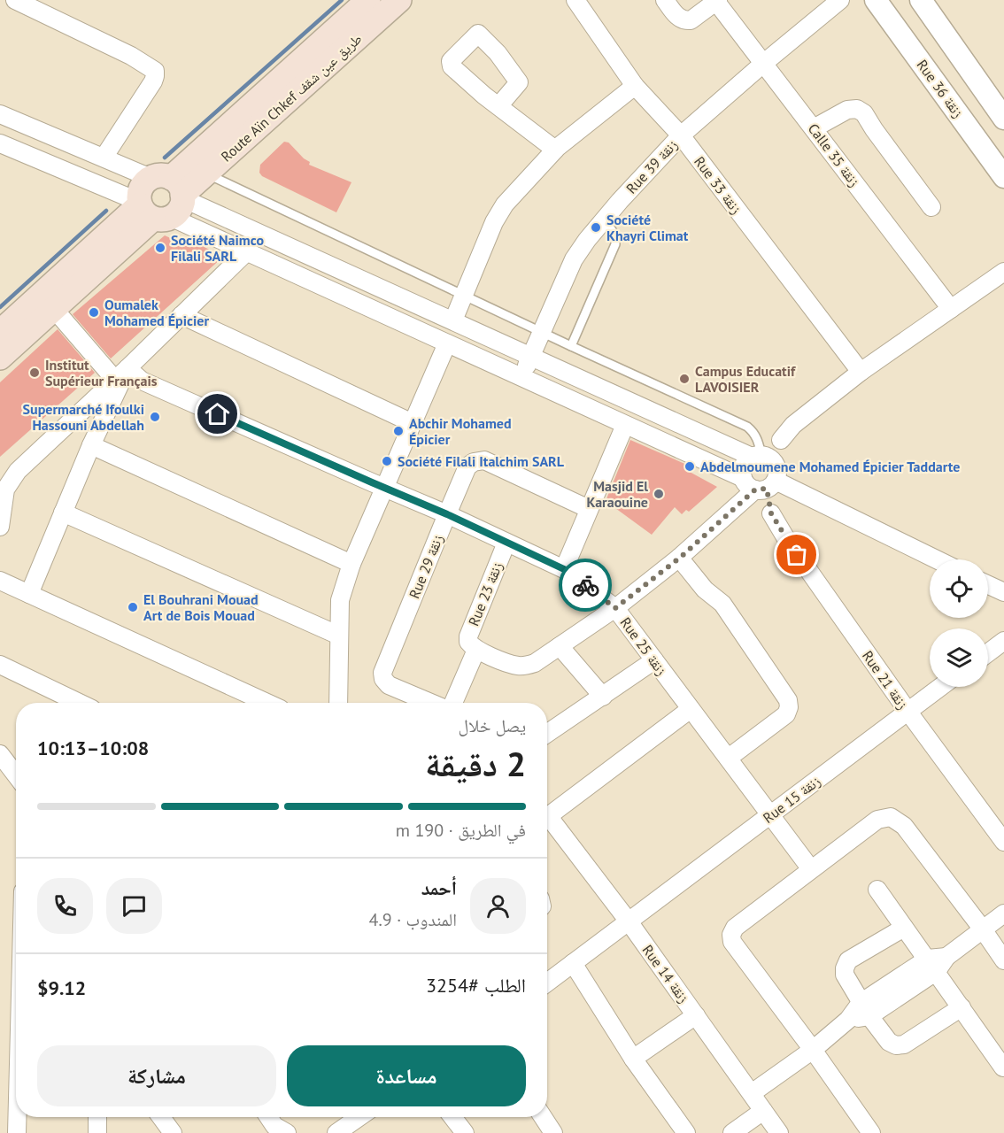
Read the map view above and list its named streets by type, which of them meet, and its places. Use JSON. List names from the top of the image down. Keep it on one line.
{"streets":{"main road":["Route Aïn Chkef طريق عين شقف"],"street":["Rue 36 زنقة","Calle 35 زنقة","Rue 39 زنقة","Rue 33 زنقة","Rue 29 زنقة","Rue 23 زنقة","Rue 25 زنقة","Rue 21 زنقة","Rue 15 زنقة","Rue 14 زنقة"]},"crossings":[["Route Aïn Chkef طريق عين شقف","Rue 25 زنقة"],["Calle 35 زنقة","Rue 39 زنقة"],["Rue 39 زنقة","Rue 33 زنقة"],["Rue 29 زنقة","Rue 25 زنقة"],["Rue 23 زنقة","Rue 25 زنقة"],["Rue 23 زنقة","Rue 21 زنقة"],["Rue 25 زنقة","Rue 15 زنقة"],["Rue 21 زنقة","Rue 15 زنقة"],["Rue 15 زنقة","Rue 14 زنقة"]],"places":["Société Khayri Climat","Société Naimco Filali SARL","Oumalek Mohamed Épicier","Institut Supérieur Français","Campus Educatif LAVOISIER","Supermarché Ifoulki Hassouni Abdellah","Abchir Mohamed Épicier","Société Filali Italchim SARL","Abdelmoumene Mohamed Épicier Taddarte","Masjid El Karaouine","El Bouhrani Mouad Art de Bois Mouad"],"page":{"heading":["2 دقيقة","يصل خلال","10:08–10:13"],"panel":["أحمد","المندوب · 4.9","الطلب #3254","$9.12"],"bar":"في الطريق · 190 m","buttons":["مساعدة","مشاركة"]}}
